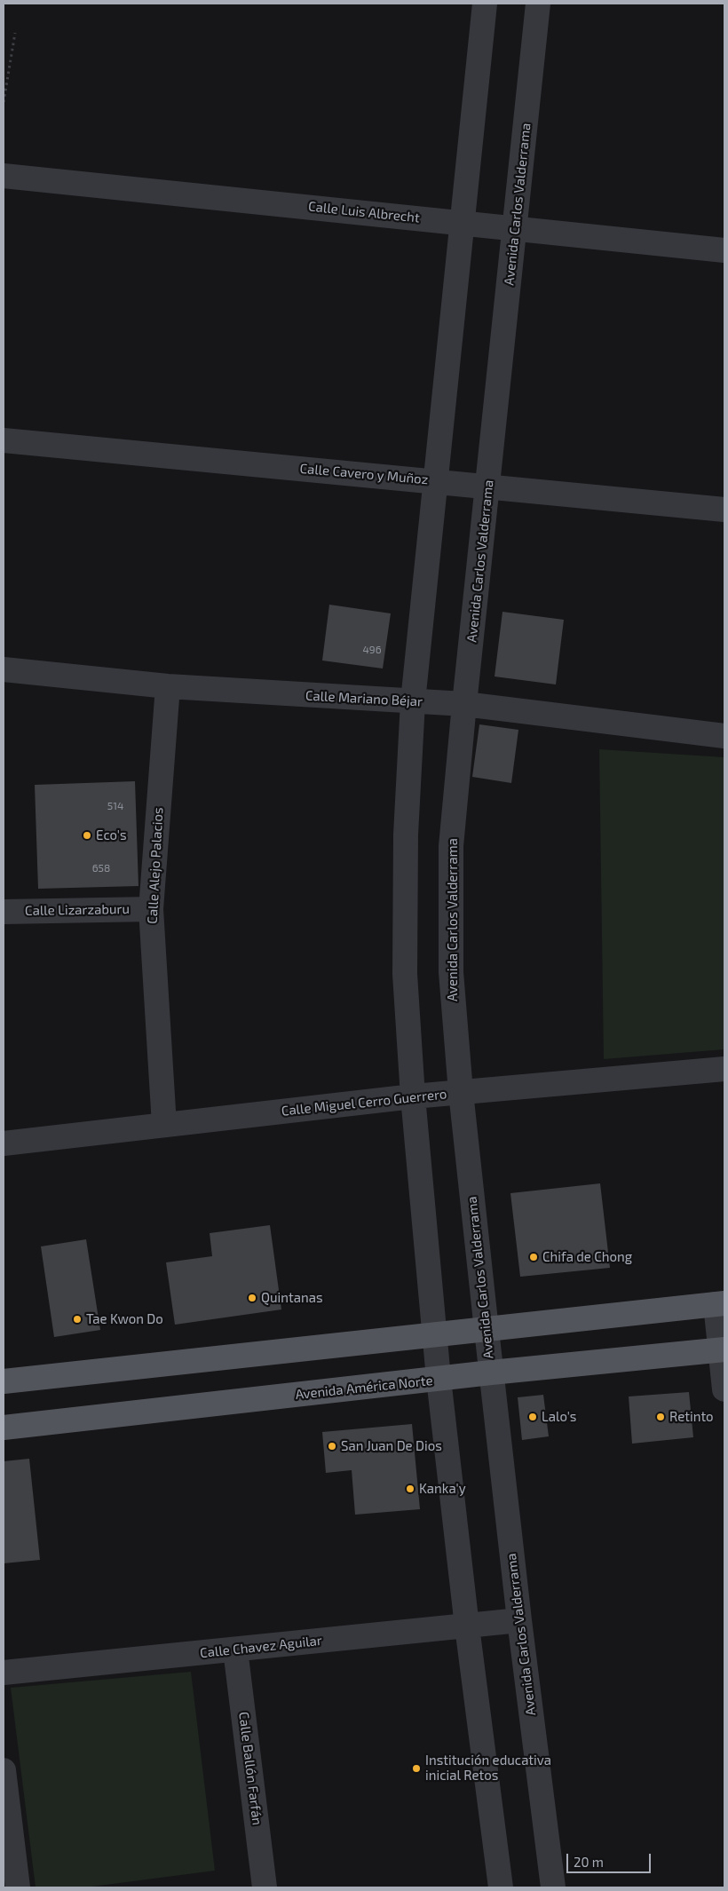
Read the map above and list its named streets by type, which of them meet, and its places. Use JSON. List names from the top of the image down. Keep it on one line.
{"streets":{"main road":["Avenida América Norte"],"street":["Avenida Carlos Valderrama","Calle Luis Albrecht","Calle Cavero y Muñoz","Calle Mariano Béjar","Calle Alejo Palacios","Calle Lizarzaburu","Calle Miguel Cerro Guerrero","Calle Chavez Aguilar","Calle Ballón Farfán"]},"crossings":[["Avenida Carlos Valderrama","Calle Luis Albrecht"],["Avenida Carlos Valderrama","Calle Cavero y Muñoz"],["Avenida Carlos Valderrama","Calle Mariano Béjar"],["Avenida Carlos Valderrama","Calle Miguel Cerro Guerrero"],["Avenida Carlos Valderrama","Avenida América Norte"],["Avenida Carlos Valderrama","Calle Chavez Aguilar"],["Calle Mariano Béjar","Calle Alejo Palacios"],["Calle Alejo Palacios","Calle Lizarzaburu"],["Calle Alejo Palacios","Calle Miguel Cerro Guerrero"],["Calle Chavez Aguilar","Calle Ballón Farfán"]],"places":["Eco's","Chifa de Chong","Quintanas","Tae Kwon Do","Lalo's","Retinto","San Juan De Dios","Kanka'y","Institución educativa inicial Retos"],"house_numbers":["496","514","658"],"scale_bar":"20 m"}
